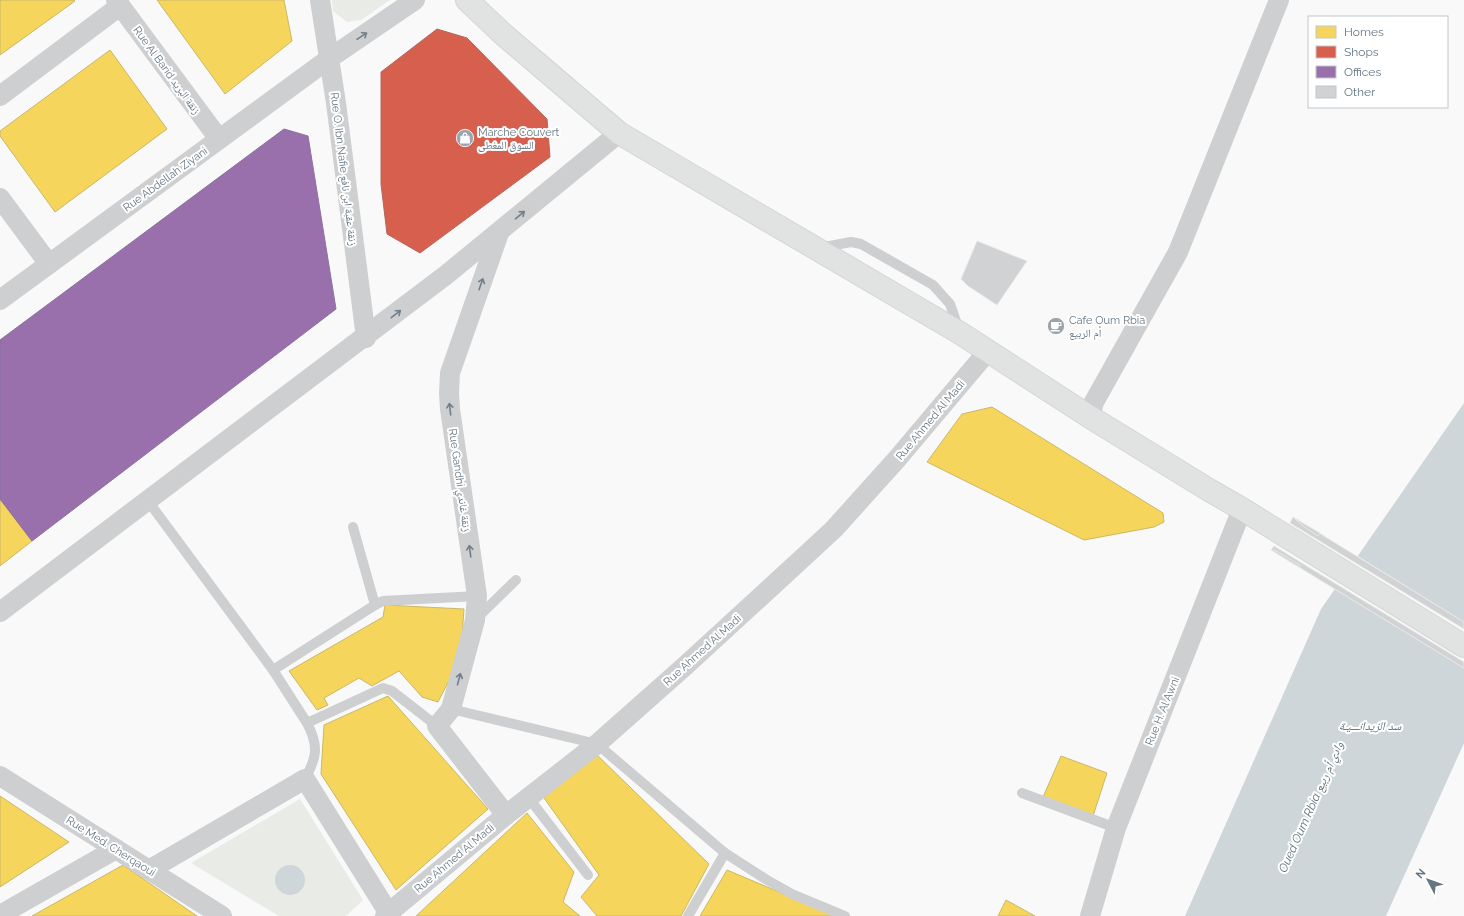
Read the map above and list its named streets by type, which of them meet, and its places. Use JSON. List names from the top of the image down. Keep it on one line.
{"streets":{"street":["Rue Al Barid زنقة البريد","Rue O. Ibn Nafie زنقة عقبة ابن نافع","Rue Abdellah Ziyani","Rue Ahmed Al Madi","Rue Gandhi زنقة غاندي","Rue H. Al Awni","Rue Med. Cherqaoui"]},"crossings":[["Rue Al Barid زنقة البريد","Rue Abdellah Ziyani"],["Rue O. Ibn Nafie زنقة عقبة ابن نافع","Rue Abdellah Ziyani"]],"one_way":["Rue Gandhi زنقة غاندي"],"water":["سد الزيدانـــيـة","Oued Oum Rbia وادي أم ربيع"],"places":{"shop":["Marche Couvert السوق المغطى"],"cafe":["Cafe Oum Rbia أم الربيع"]},"legend":["Homes","Shops","Offices","Other"],"north":"top left"}
